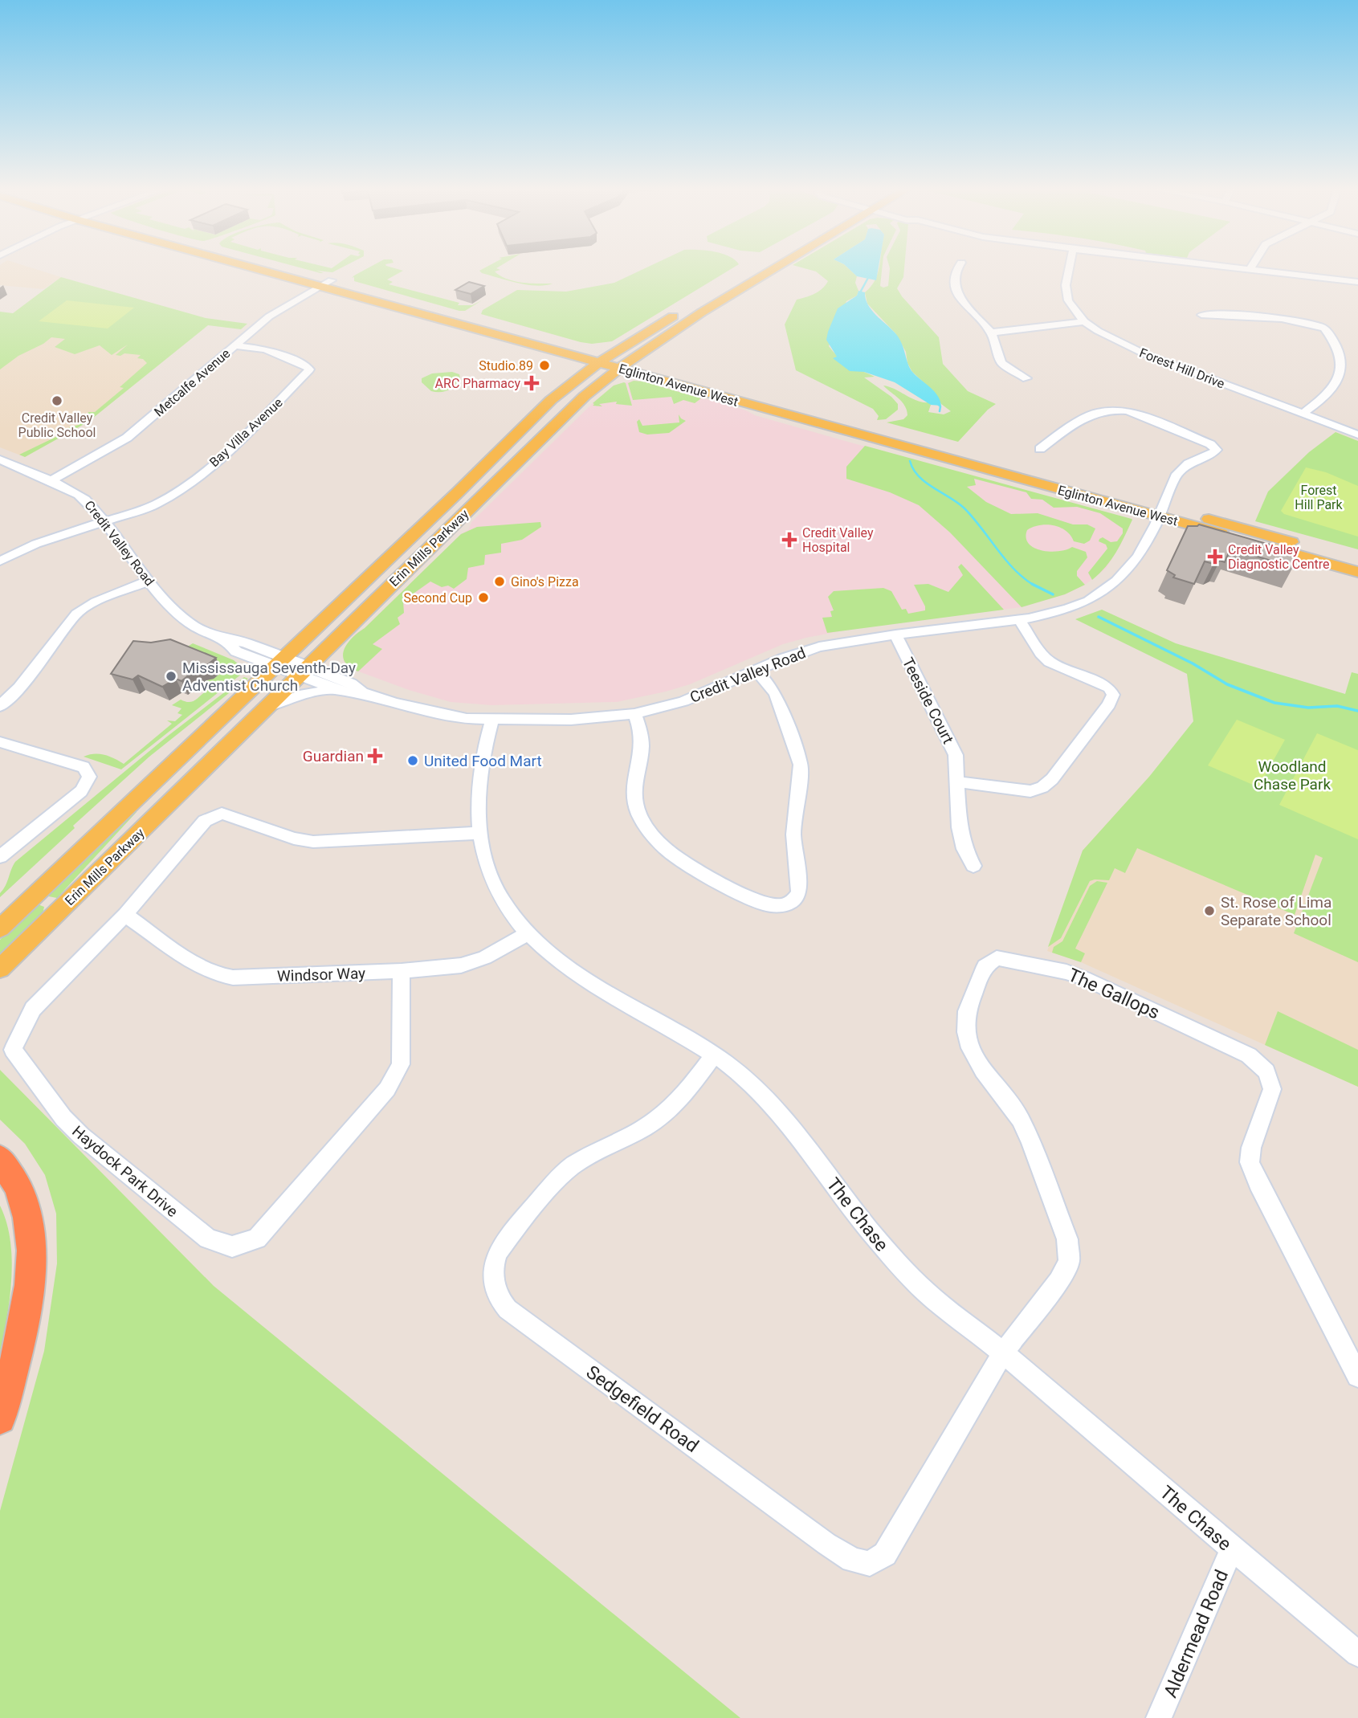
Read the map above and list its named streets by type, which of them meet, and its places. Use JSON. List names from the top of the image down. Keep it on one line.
{"streets":{"main road":["Eglinton Avenue West","Erin Mills Parkway"],"street":["Forest Hill Drive","Metcalfe Avenue","Bay Villa Avenue","Credit Valley Road","Teeside Court","Windsor Way","The Gallops","Haydock Park Drive","The Chase","Sedgefield Road","Aldermead Road"]},"crossings":[["Metcalfe Avenue","Eglinton Avenue West"],["Metcalfe Avenue","Bay Villa Avenue"],["Metcalfe Avenue","Credit Valley Road"],["Eglinton Avenue West","Credit Valley Road"],["Eglinton Avenue West","Erin Mills Parkway"],["Bay Villa Avenue","Credit Valley Road"],["Credit Valley Road","Erin Mills Parkway"],["Credit Valley Road","Teeside Court"],["Credit Valley Road","The Chase"],["Windsor Way","Haydock Park Drive"],["Windsor Way","The Chase"],["The Gallops","The Chase"],["The Gallops","Sedgefield Road"],["Haydock Park Drive","The Chase"],["The Chase","Sedgefield Road"],["The Chase","Aldermead Road"]],"parks":["Forest Hill Park","Woodland Chase Park"],"places":{"other":["Studio.89","Credit Valley Public School","Gino's Pizza","Second Cup","Mississauga Seventh-Day Adventist Church","United Food Mart","St. Rose of Lima Separate School"],"health":["ARC Pharmacy","Credit Valley Hospital","Credit Valley Diagnostic Centre","Guardian"]}}
